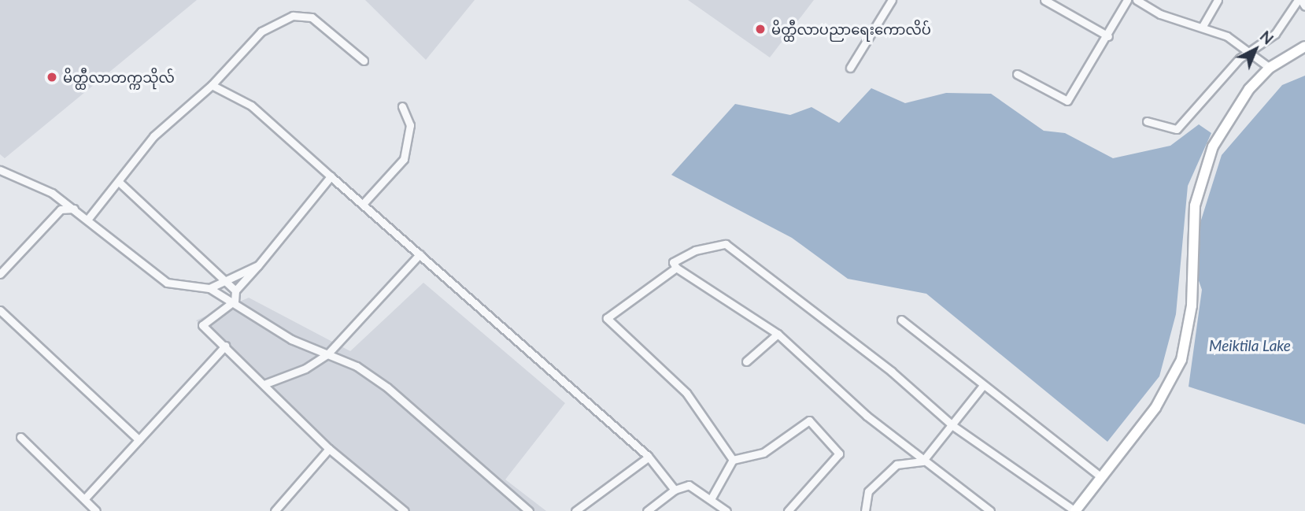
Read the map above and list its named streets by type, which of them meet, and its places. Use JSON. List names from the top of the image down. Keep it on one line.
{"water":["Meiktila Lake"],"places":["မိတ္ထီလာပညာရေးကောလိပ်","မိတ္ထီလာတက္ကသိုလ်"],"north":"top right"}
